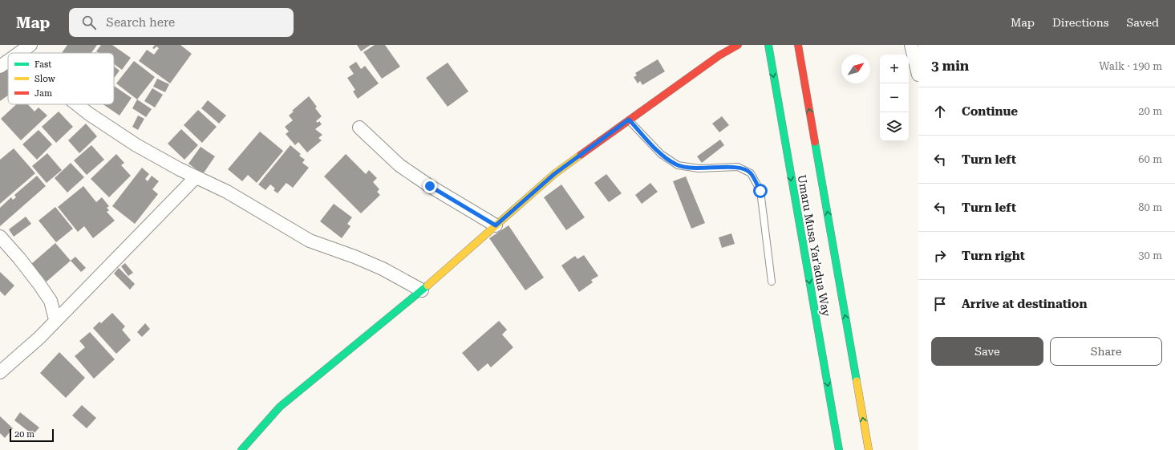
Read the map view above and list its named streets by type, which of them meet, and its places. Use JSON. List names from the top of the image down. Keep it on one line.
{"streets":{"main road":["Umaru Musa Yar'adua Way"]},"legend":["Fast","Slow","Jam"],"scale_bar":"20 m","north":"top right","page":{"header":"Map","search":"Search here","nav":["Map","Directions","Saved"],"heading":["3 min","Walk · 190 m"],"map_buttons":["+","−"],"list":[["Continue","20 m"],["Turn left","60 m"],["Turn left","80 m"],["Turn right","30 m"],"Arrive at destination"],"buttons":["Save","Share"],"scale":"20 m"}}
